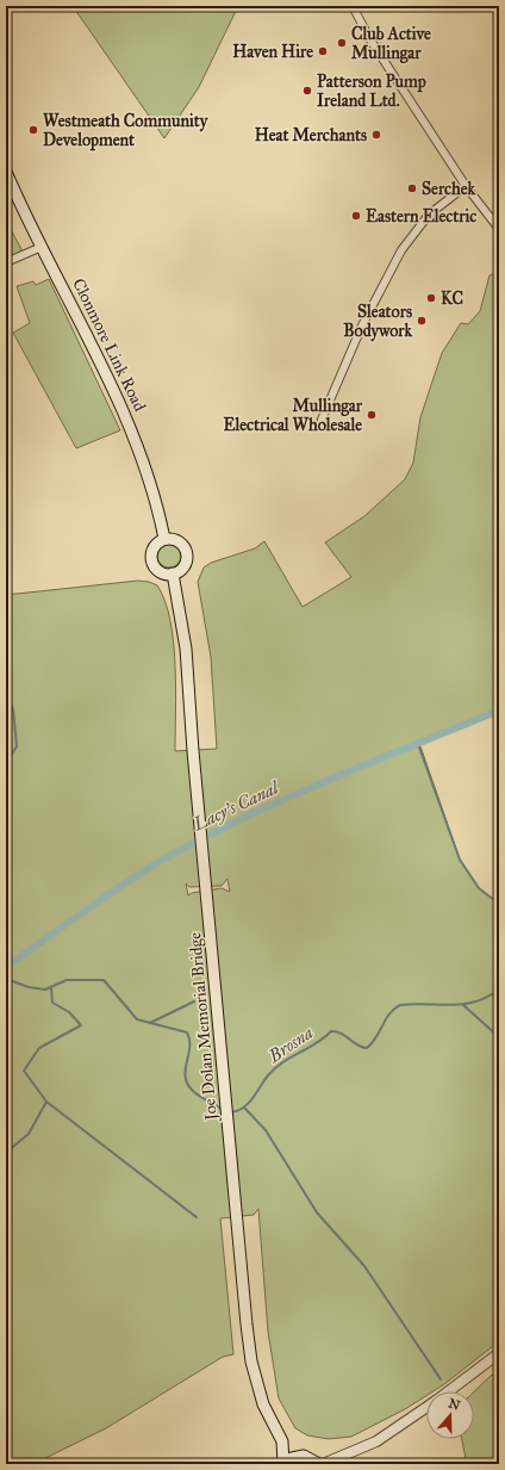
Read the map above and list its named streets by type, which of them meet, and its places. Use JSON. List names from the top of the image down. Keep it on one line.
{"streets":{"main road":["Clonmore Link Road","Joe Dolan Memorial Bridge"]},"crossings":[["Clonmore Link Road","Joe Dolan Memorial Bridge"]],"water":["Lacy's Canal","Brosna"],"places":["Club Active Mullingar","Haven Hire","Patterson Pump Ireland Ltd.","Westmeath Community Development","Heat Merchants","Serchek","Eastern Electric","KC","Sleators Bodywork","Mullingar Electrical Wholesale"],"north":"top"}
